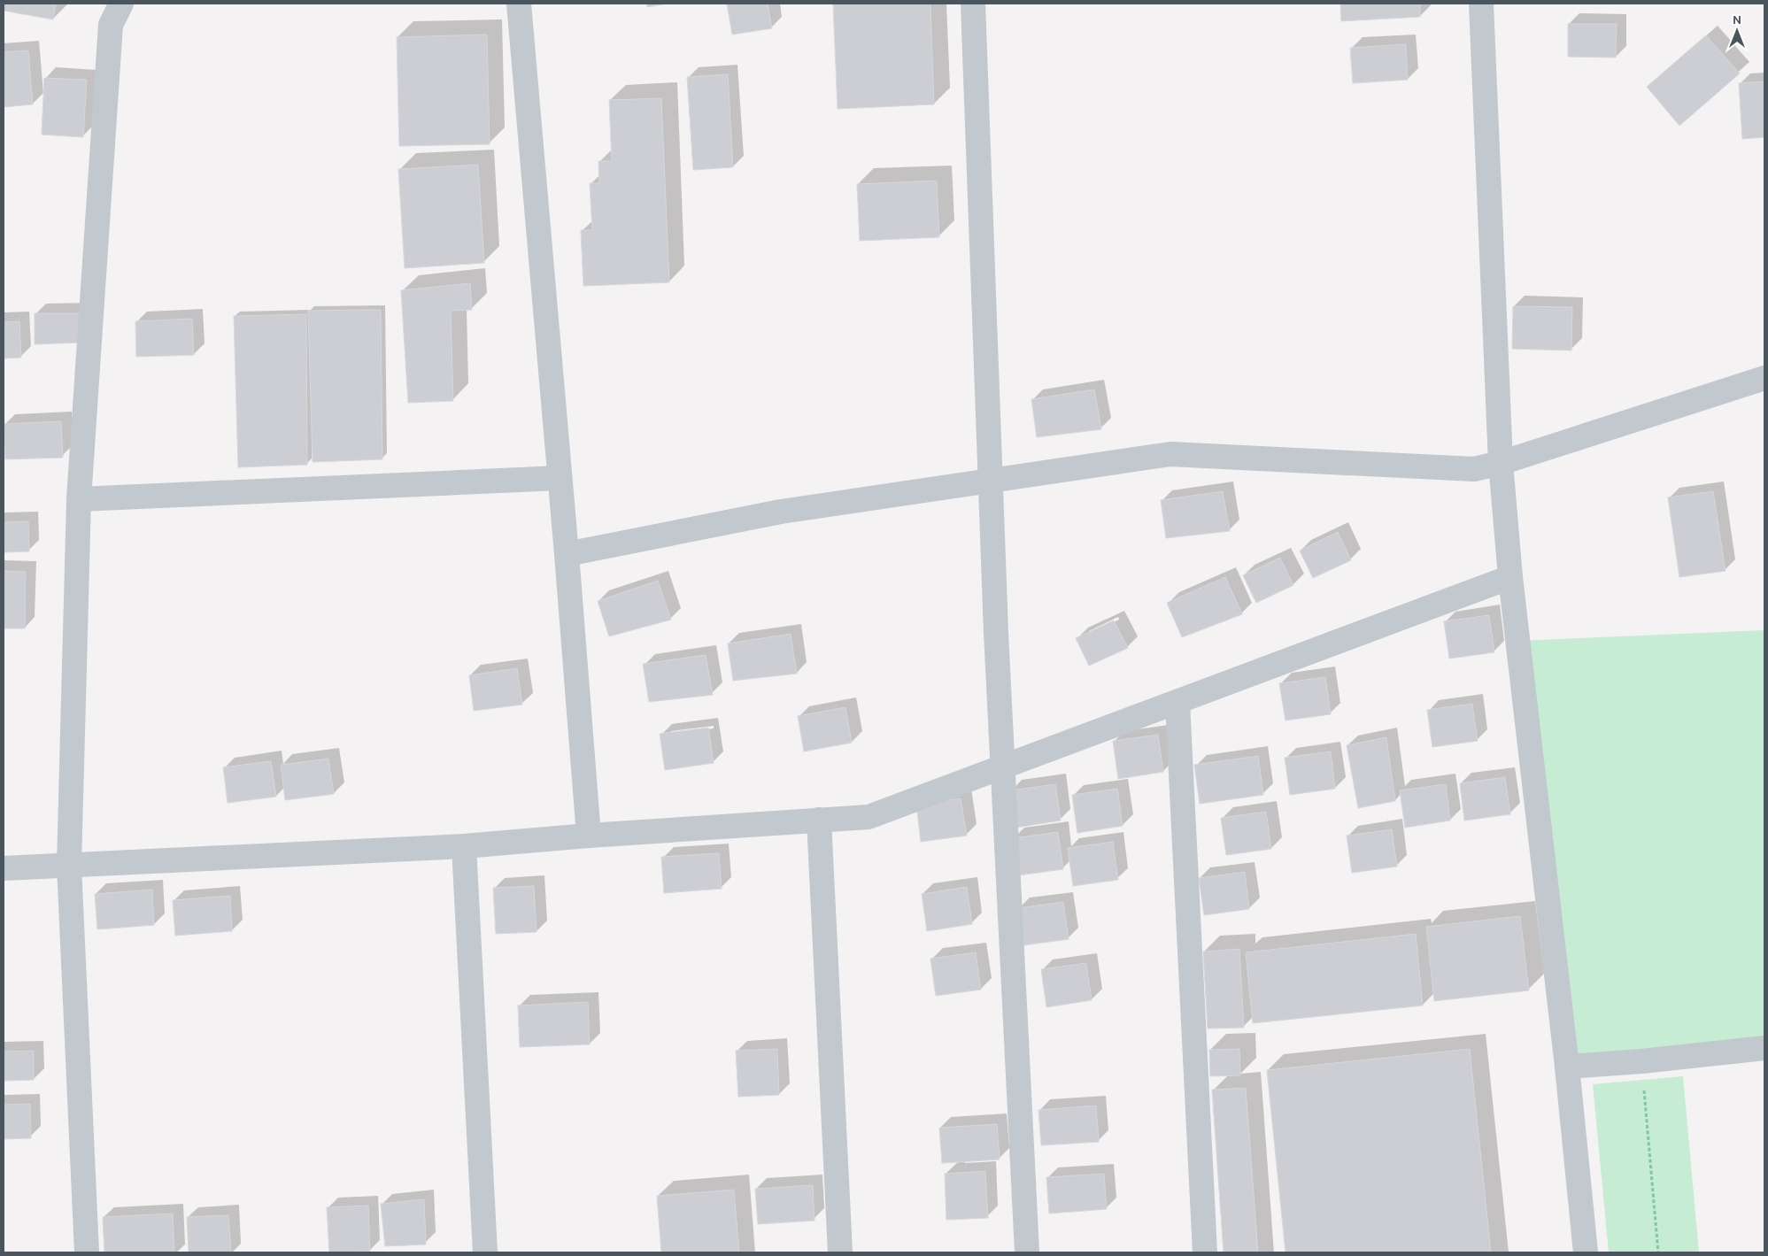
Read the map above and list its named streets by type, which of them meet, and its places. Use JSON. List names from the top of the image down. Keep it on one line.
{"north":"top"}
